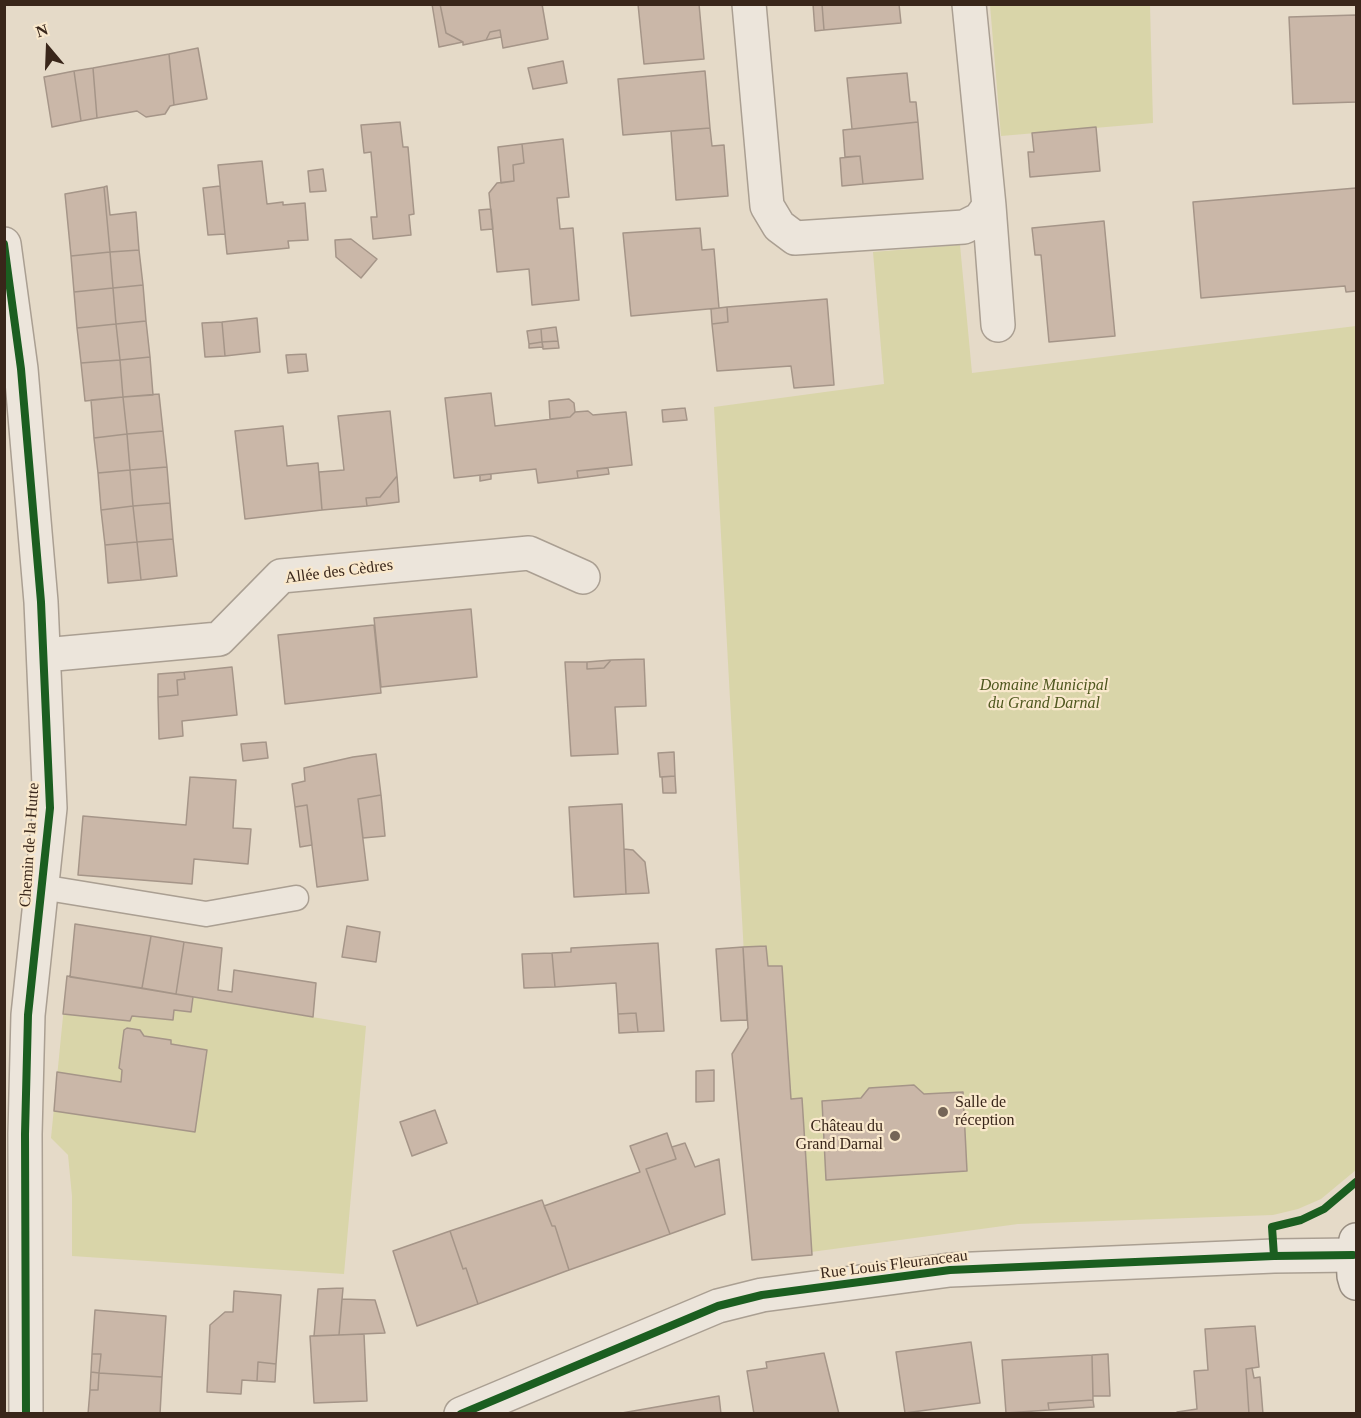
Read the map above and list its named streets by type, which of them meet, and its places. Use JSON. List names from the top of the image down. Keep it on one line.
{"streets":{"street":["Allée des Cèdres","Chemin de la Hutte","Rue Louis Fleuranceau"]},"crossings":[["Allée des Cèdres","Chemin de la Hutte"]],"parks":["Domaine Municipal du Grand Darnal"],"places":["Salle de réception","Château du Grand Darnal"],"north":"top"}
